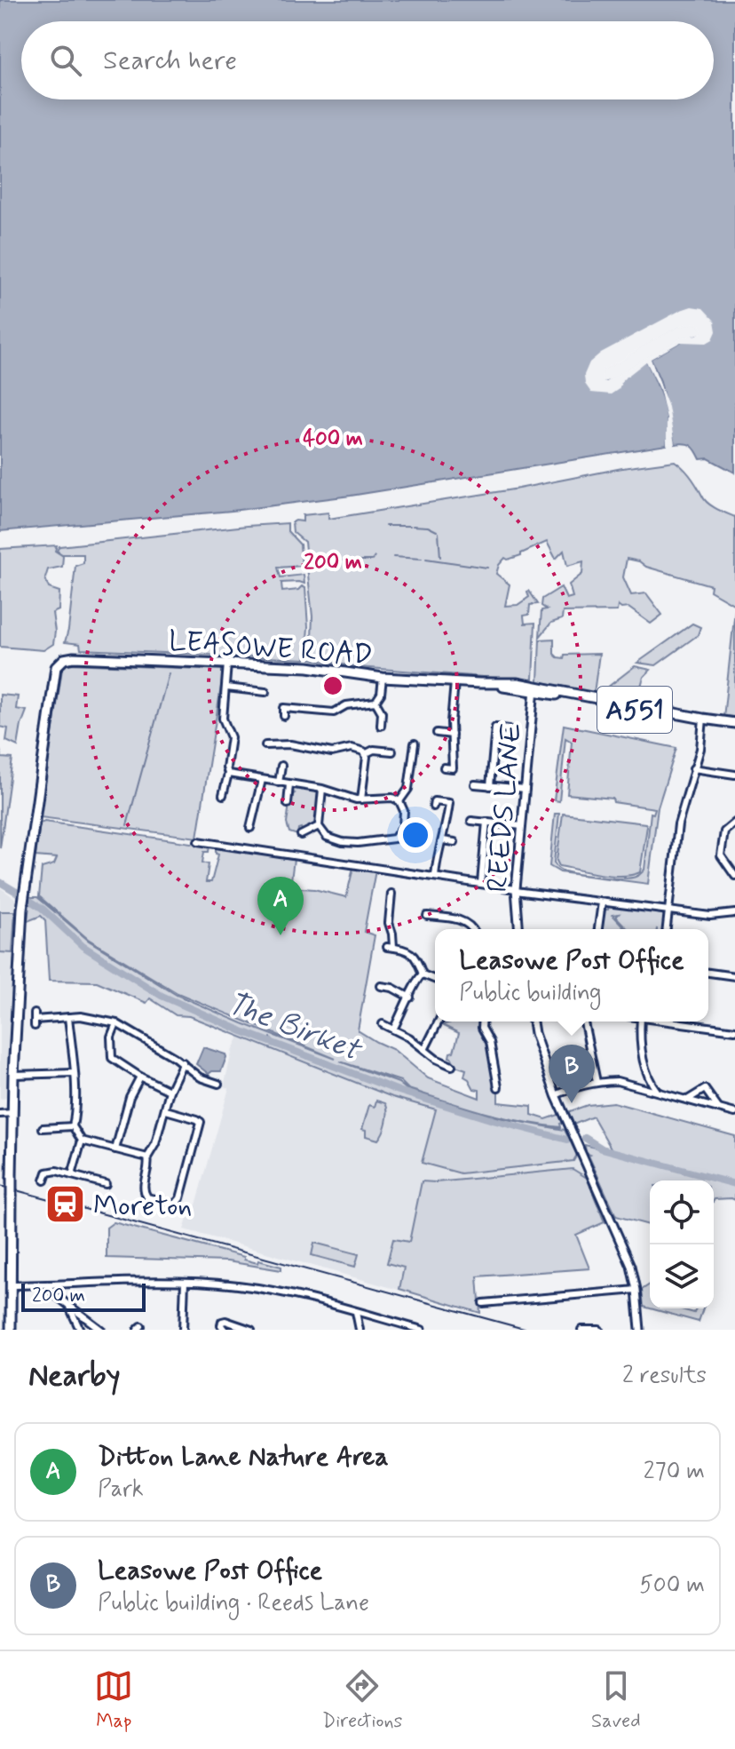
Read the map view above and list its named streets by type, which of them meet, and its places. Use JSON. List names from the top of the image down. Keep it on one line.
{"streets":{"main road":["LEASOWE ROAD","A551"],"street":["REEDS LANE"]},"crossings":[["LEASOWE ROAD","A551"],["LEASOWE ROAD","REEDS LANE"]],"water":["The Birket"],"places":{"station":["Moreton"]},"scale_bar":"200 m","page":{"search":"Search here","pins":["A","B"],"popup":["Leasowe Post Office","Public building"],"scale":"200 m","heading":["Nearby","2 results"],"list":[{"mark":"A","name":"Ditton Lane Nature Area","note":"Park","value":"270 m"},{"mark":"B","name":"Leasowe Post Office","note":"Public building · Reeds Lane","value":"500 m"}],"nav":["Map","Directions","Saved"]},"rings":["400 m","200 m"]}
